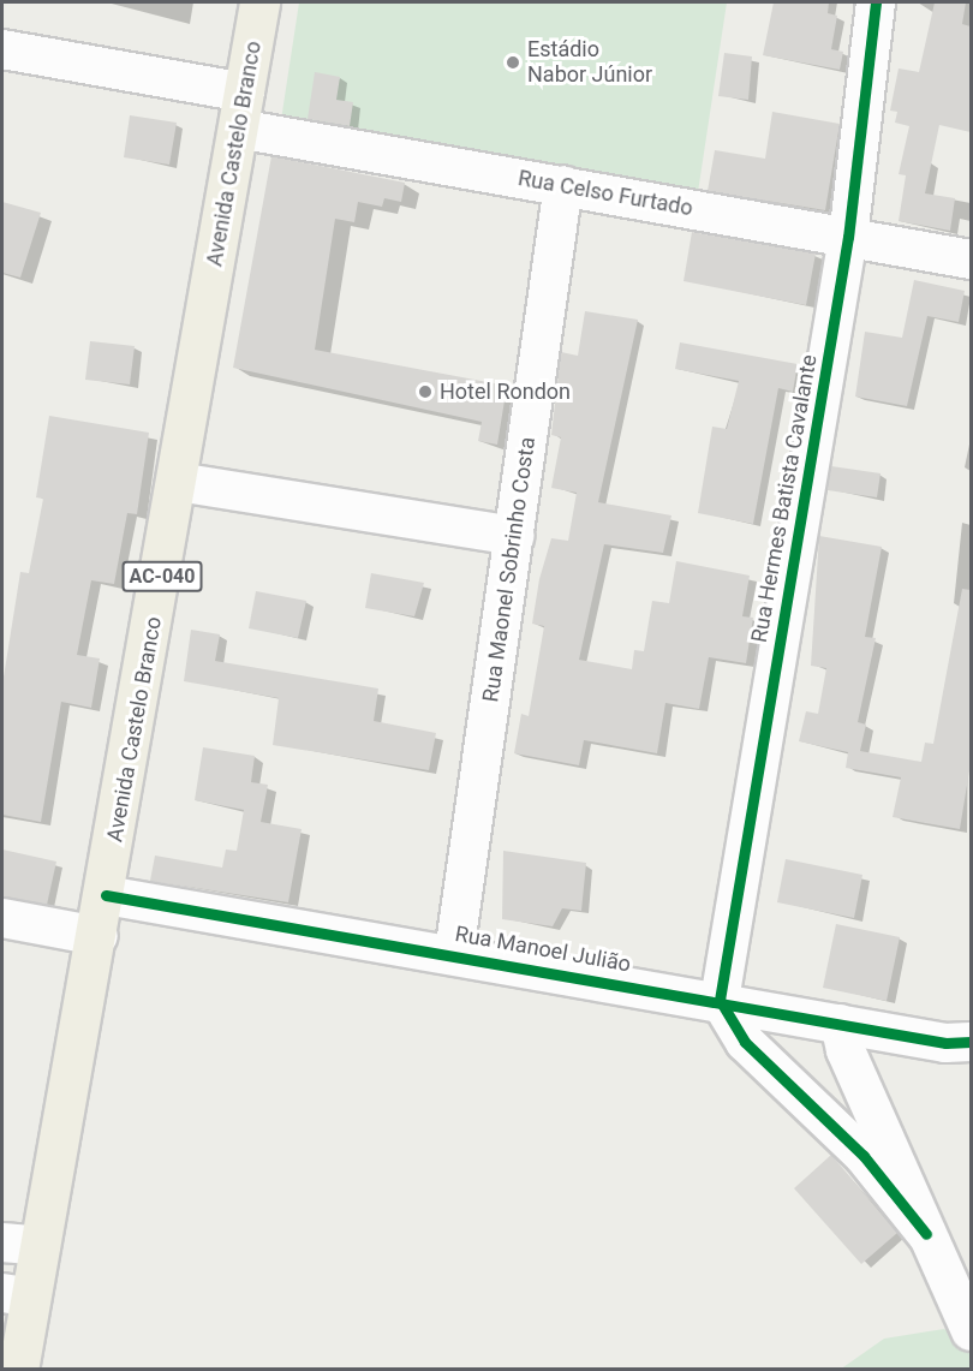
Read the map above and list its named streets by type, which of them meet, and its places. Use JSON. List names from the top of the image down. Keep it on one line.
{"streets":{"highway":["Avenida Castelo Branco","AC-040"],"street":["Rua Celso Furtado","Rua Hermes Batista Cavalante","Rua Maonel Sobrinho Costa","Rua Manoel Julião"]},"crossings":[["Avenida Castelo Branco","Rua Celso Furtado"],["Avenida Castelo Branco","Rua Manoel Julião"],["Rua Celso Furtado","Rua Hermes Batista Cavalante"],["Rua Celso Furtado","Rua Maonel Sobrinho Costa"],["Rua Hermes Batista Cavalante","Rua Manoel Julião"],["Rua Maonel Sobrinho Costa","Rua Manoel Julião"]],"places":["Estádio Nabor Júnior","Hotel Rondon"]}
